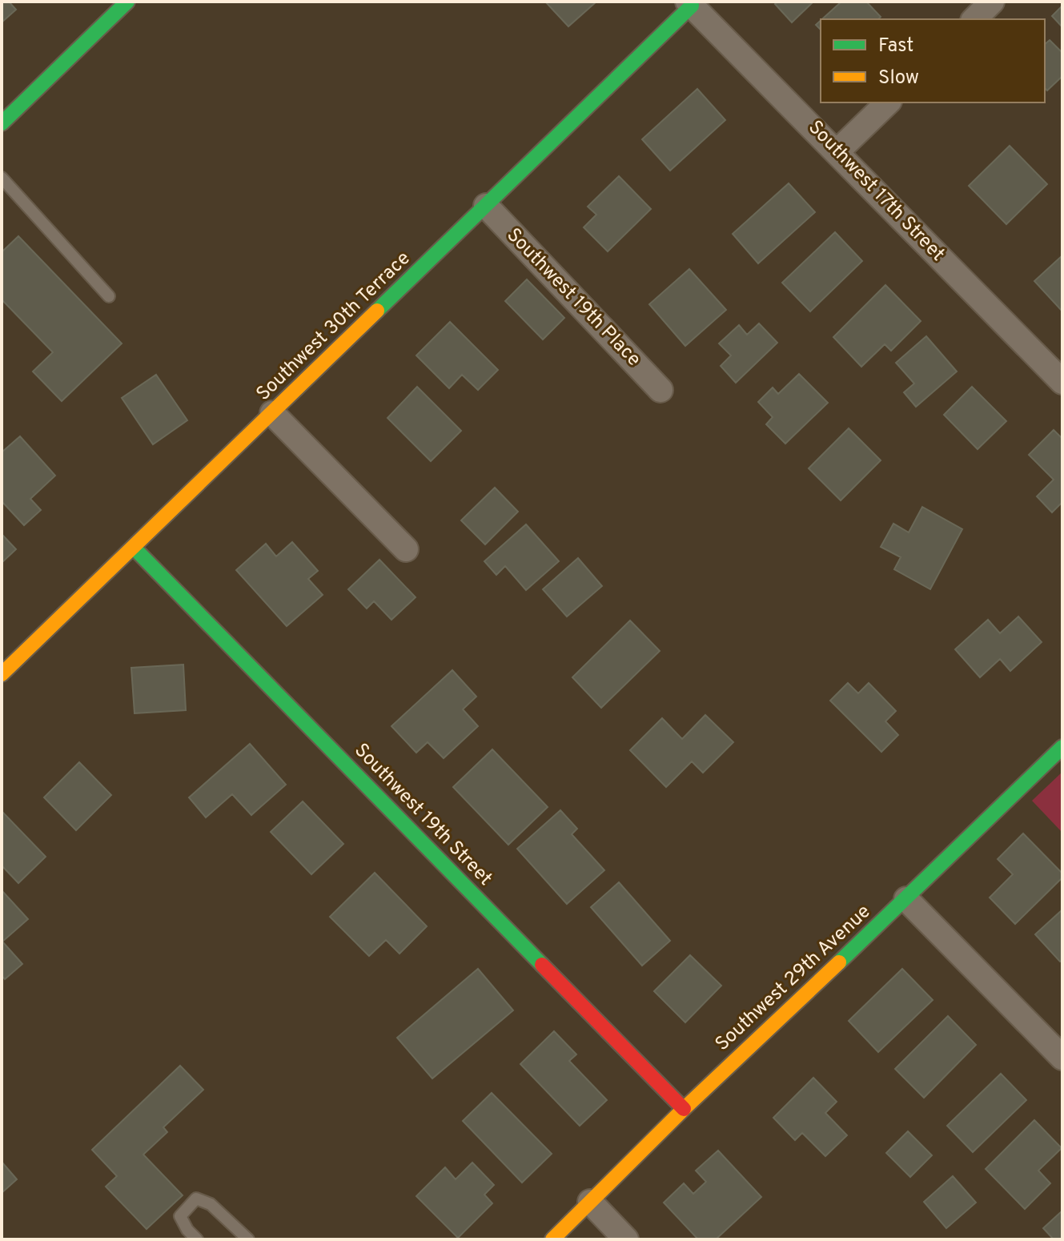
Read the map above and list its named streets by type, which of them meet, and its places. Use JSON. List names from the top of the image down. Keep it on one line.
{"streets":{"street":["Southwest 17th Street","Southwest 19th Place","Southwest 30th Terrace","Southwest 19th Street","Southwest 29th Avenue"]},"crossings":[["Southwest 17th Street","Southwest 30th Terrace"],["Southwest 19th Place","Southwest 30th Terrace"],["Southwest 30th Terrace","Southwest 19th Street"],["Southwest 19th Street","Southwest 29th Avenue"]],"legend":["Fast","Slow"]}
